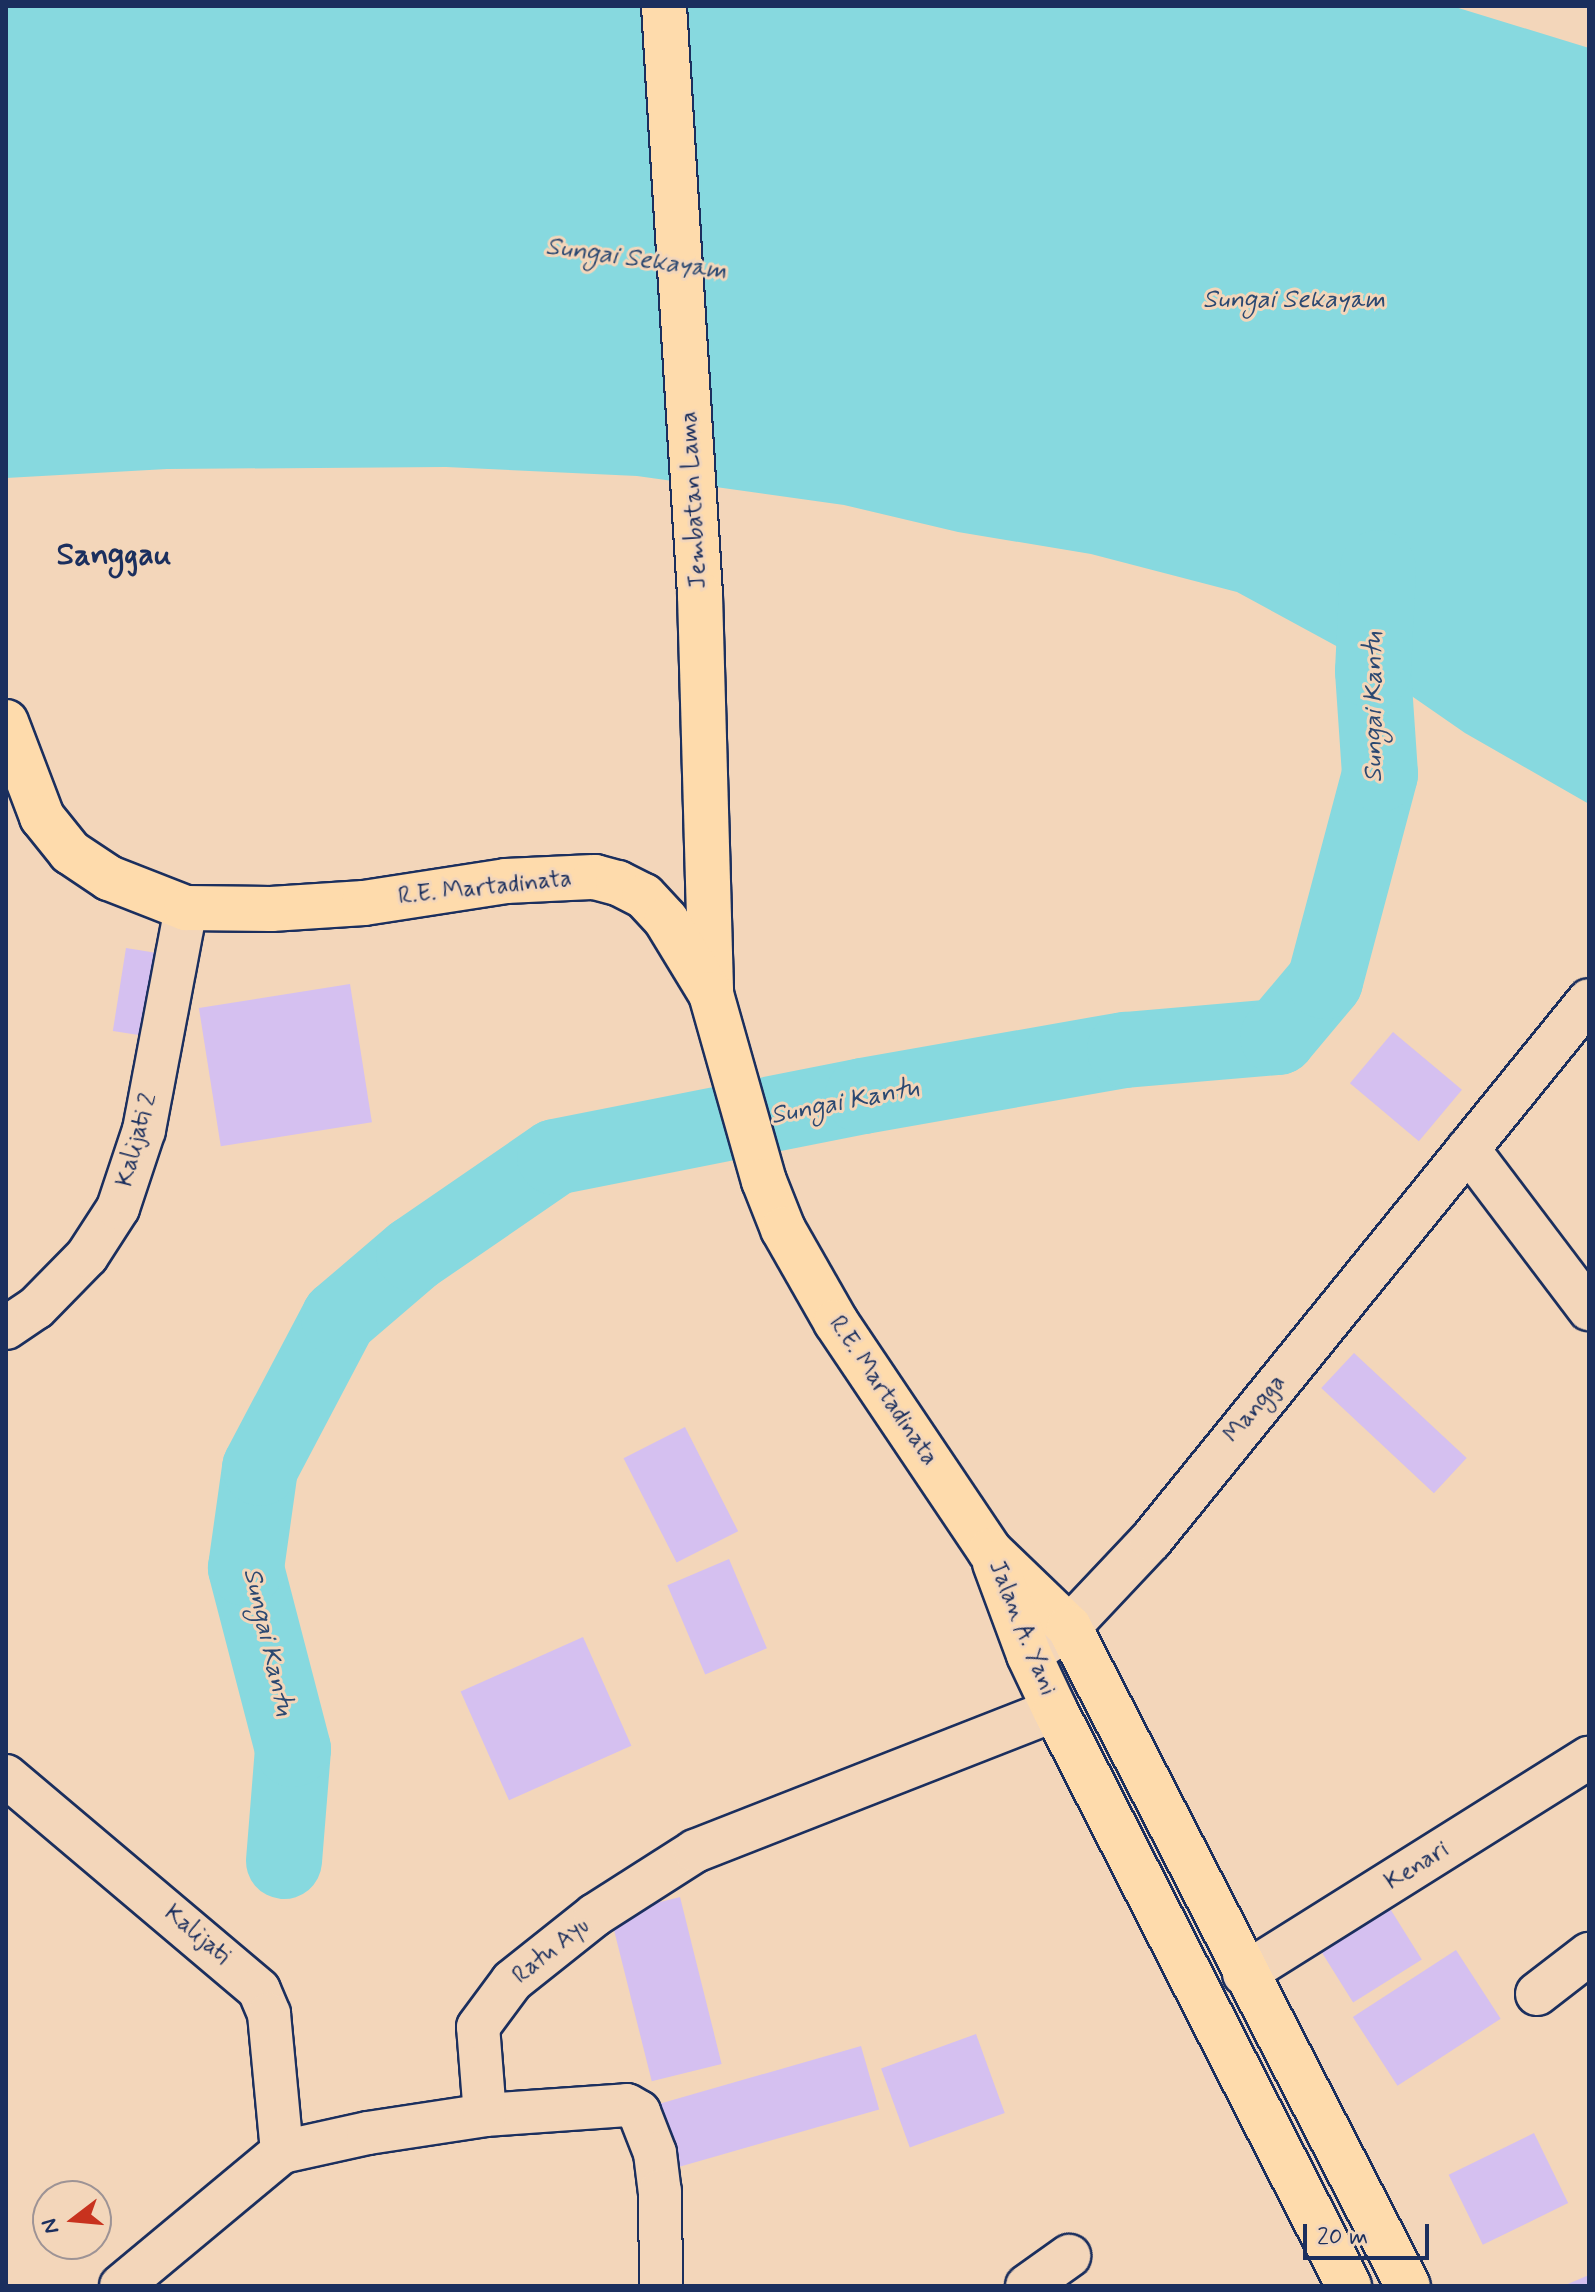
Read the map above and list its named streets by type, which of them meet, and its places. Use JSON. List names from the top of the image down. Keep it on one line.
{"streets":{"highway":["Jembatan Lama","R.E. Martadinata","Jalan A. Yani"],"street":["Kalijati 2","Mangga","Kenari","Kalijati","Ratu Ayu"]},"crossings":[["Jembatan Lama","R.E. Martadinata"],["R.E. Martadinata","Kalijati 2"],["R.E. Martadinata","Jalan A. Yani"],["Mangga","Jalan A. Yani"],["Jalan A. Yani","Kenari"],["Jalan A. Yani","Ratu Ayu"]],"districts":["Sanggau"],"water":["Sungai Sekayam","Sungai Kantu"],"scale_bar":"20 m","north":"left"}
